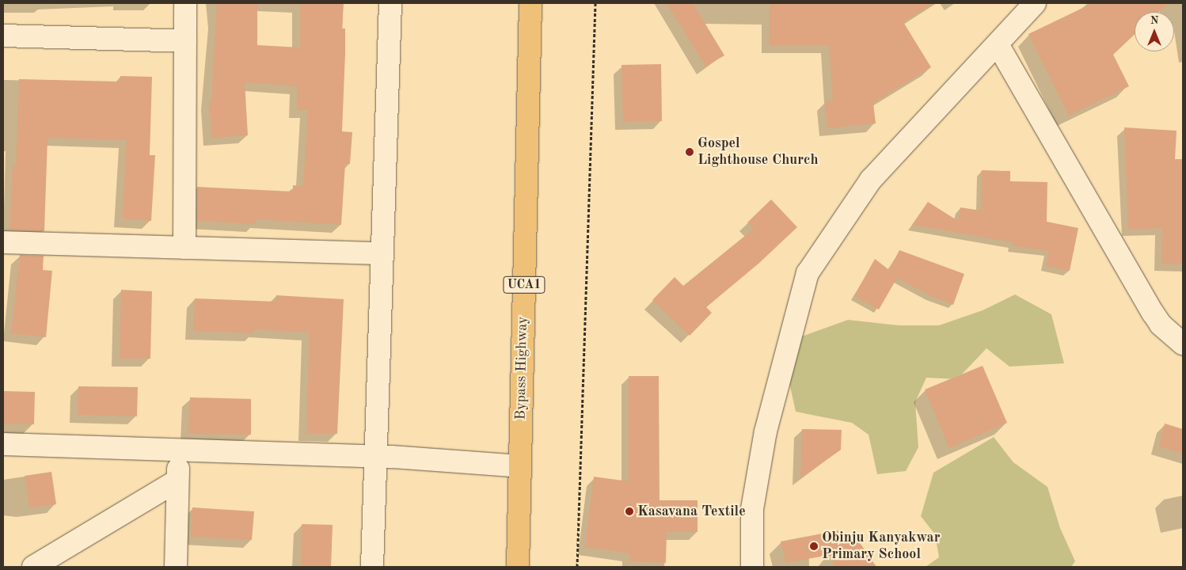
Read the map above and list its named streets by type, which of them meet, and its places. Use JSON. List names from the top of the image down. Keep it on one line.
{"streets":{"main road":["UCA1","Bypass Highway"]},"places":["Gospel Lighthouse Church","Kasavana Textile","Obinju Kanyakwar Primary School"],"north":"top"}
